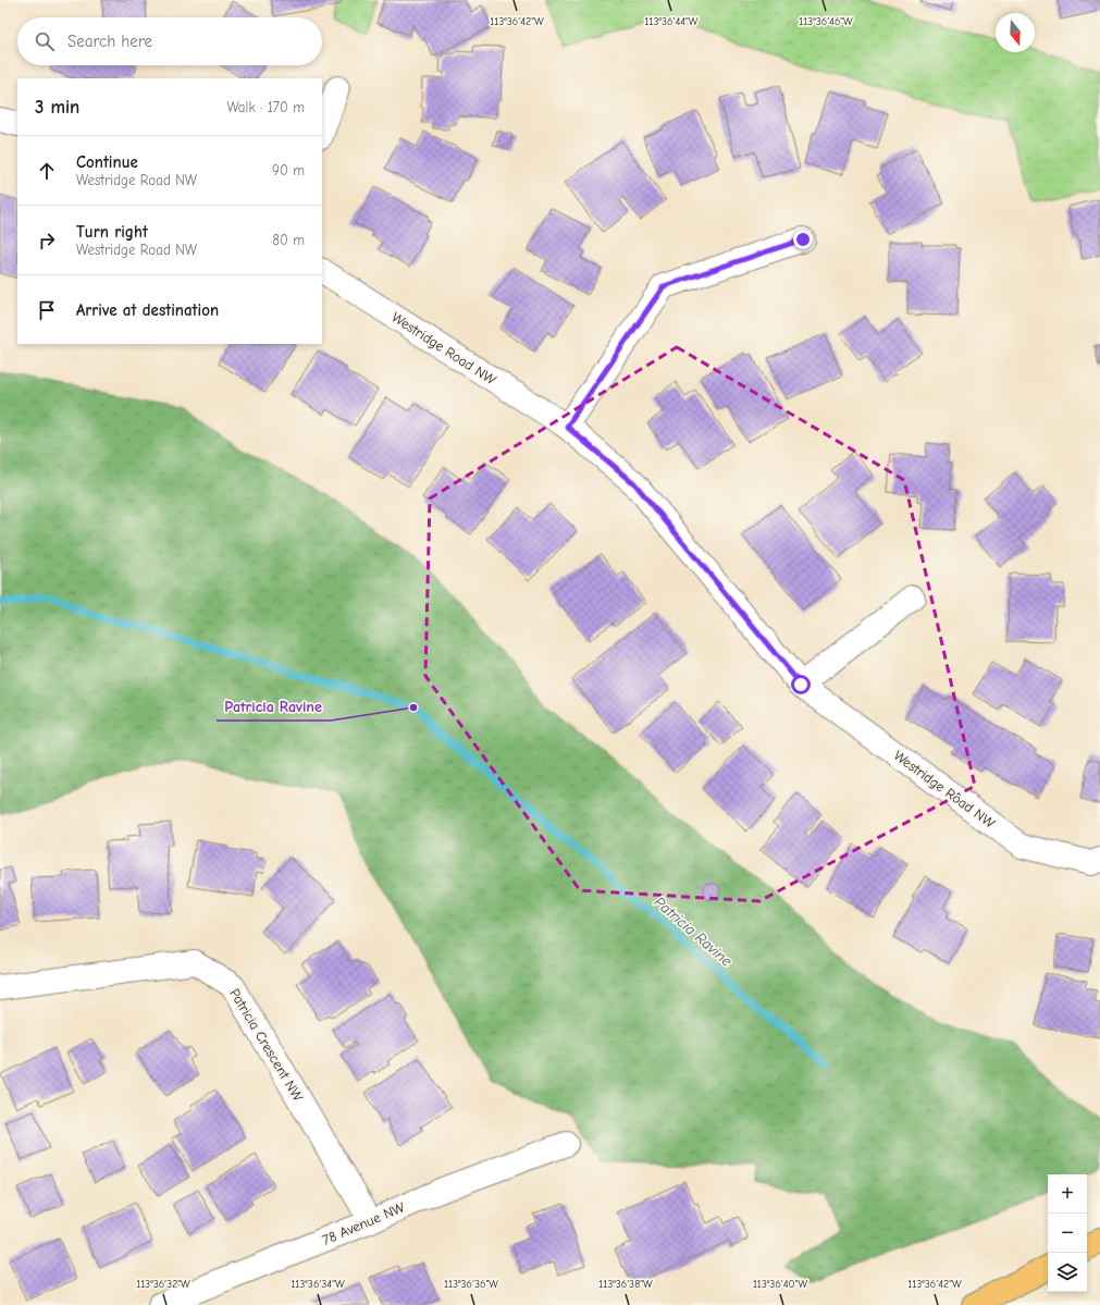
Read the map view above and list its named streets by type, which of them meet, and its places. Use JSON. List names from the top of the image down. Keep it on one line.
{"streets":{"street":["Westridge Road NW","Patricia Crescent NW","78 Avenue NW"]},"crossings":[["Patricia Crescent NW","78 Avenue NW"]],"water":["Patricia Ravine"],"places":["Patricia Ravine"],"north":"bottom","page":{"search":"Search here","heading":["3 min","Walk · 170 m"],"list":[["Continue","Westridge Road NW","90 m"],["Turn right","Westridge Road NW","80 m"],"Arrive at destination"],"map_buttons":["+","−"]},"coordinates":["113°36'42\"W","113°36'44\"W","113°36'46\"W","113°36'32\"W","113°36'34\"W","113°36'36\"W","113°36'38\"W","113°36'40\"W"]}
